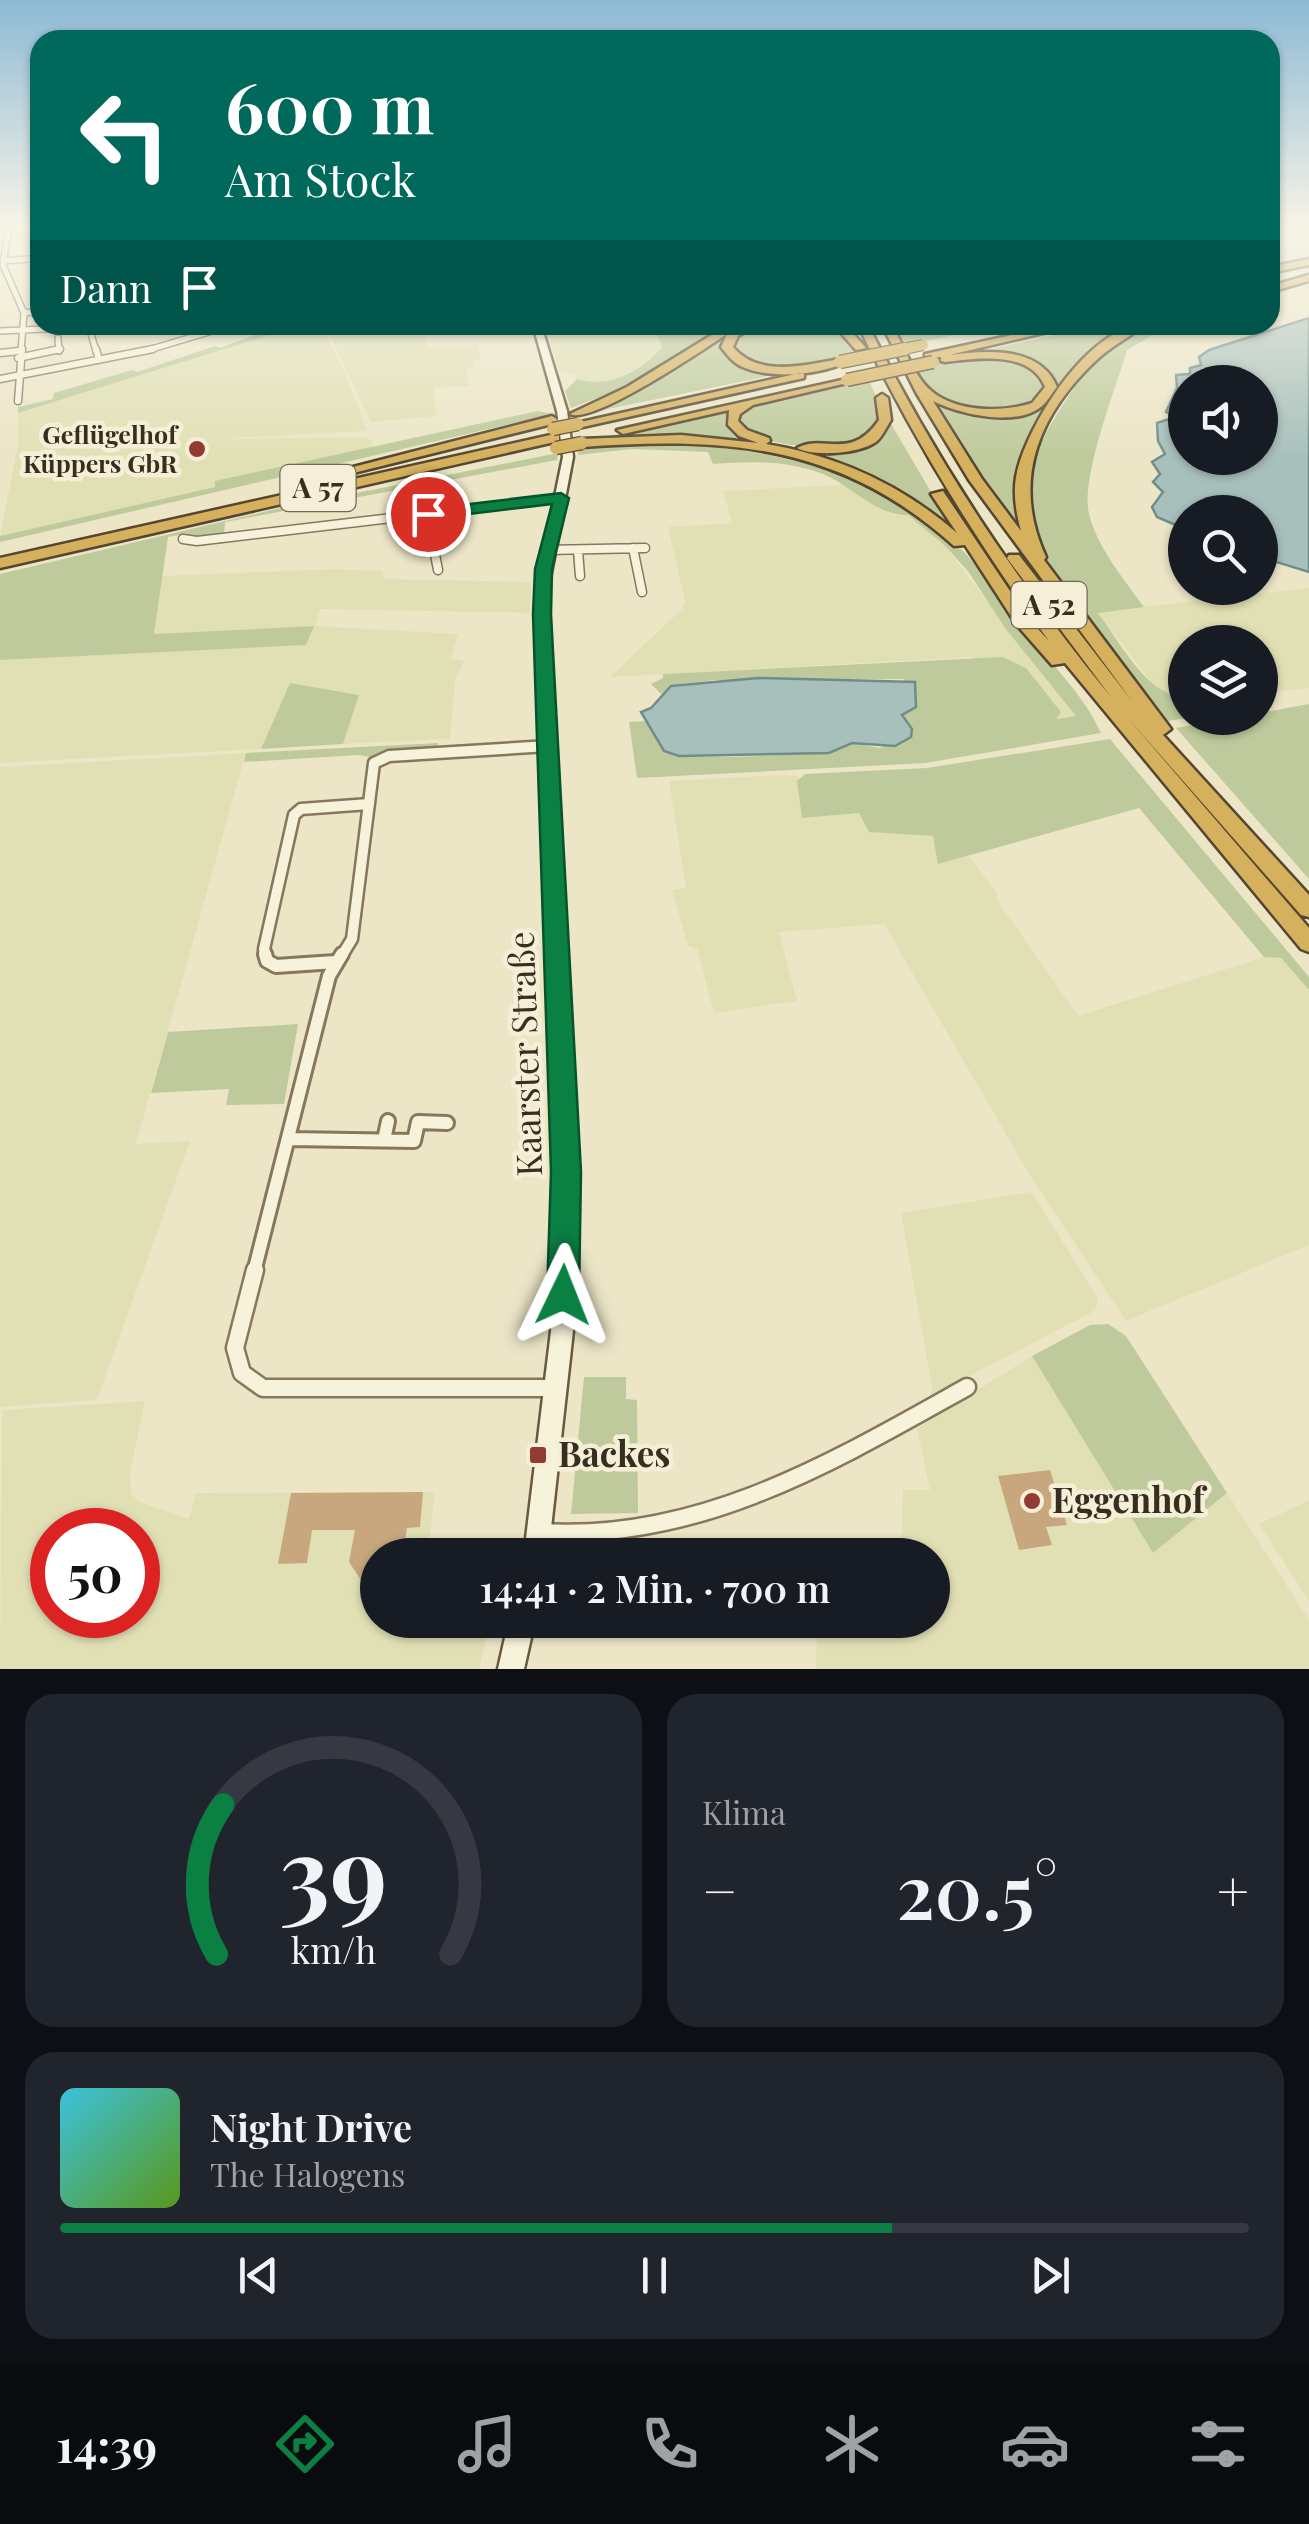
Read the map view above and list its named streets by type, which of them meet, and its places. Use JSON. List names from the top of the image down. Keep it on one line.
{"streets":{"highway":["A 57","A 52"],"main road":["Kaarster Straße"]},"crossings":[["A 57","Kaarster Straße"]],"places":{"other":["Geflügelhof Küppers GbR","Eggenhof"],"transit":["Backes"]},"page":{"turn":["600 m","Am Stock"],"then":"Dann","limit":"50","trip":"14:41 · 2 Min. · 700 m","tile":"Klima","heat":["−","20.5°","+"],"song":["Night Drive","The Halogens"],"tabs":"14:39","gauge":["39","km/h"]}}
